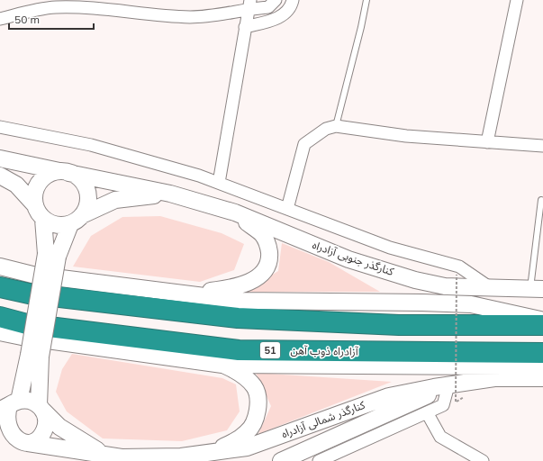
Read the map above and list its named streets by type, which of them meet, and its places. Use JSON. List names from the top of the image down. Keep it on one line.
{"streets":{"highway":["51","آزادراه ذوب آهن"],"main road":["کنارگذر جنوبی آزادراه","کنارگذر شمالی آزادراه"]},"scale_bar":"50 m"}
